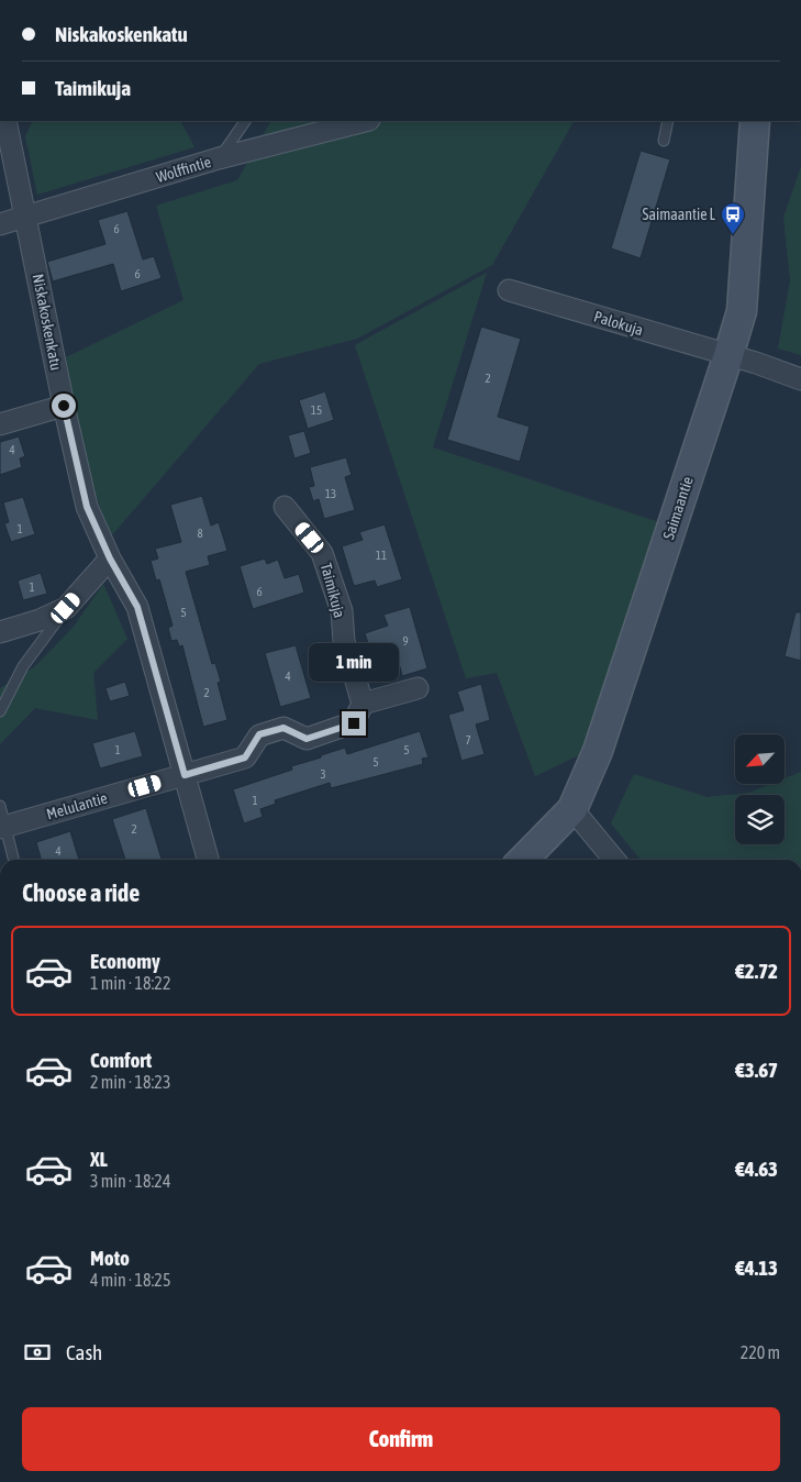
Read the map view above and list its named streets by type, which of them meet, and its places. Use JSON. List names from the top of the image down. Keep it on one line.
{"streets":{"street":["Wolffintie","Niskakoskenkatu","Palokuja","Saimaantie","Taimikuja","Melulantie"]},"crossings":[["Wolffintie","Niskakoskenkatu"],["Niskakoskenkatu","Melulantie"],["Palokuja","Saimaantie"]],"places":{"bus stop":["Saimaantie L"]},"house_numbers":["6","6","2","15","4","13","1","8","11","1","6","5","9","4","2","7","1","5","5","3","1","2","4"],"north":"bottom left","page":{"banner":["Niskakoskenkatu","Taimikuja"],"bubble":"1 min","heading":"Choose a ride","list":[{"name":"Economy","note":"1 min · 18:22","value":"€2.72"},{"name":"Comfort","note":"2 min · 18:23","value":"€3.67"},{"name":"XL","note":"3 min · 18:24","value":"€4.63"},{"name":"Moto","note":"4 min · 18:25","value":"€4.13"}],"pay":["Cash","220 m"],"buttons":"Confirm"}}
